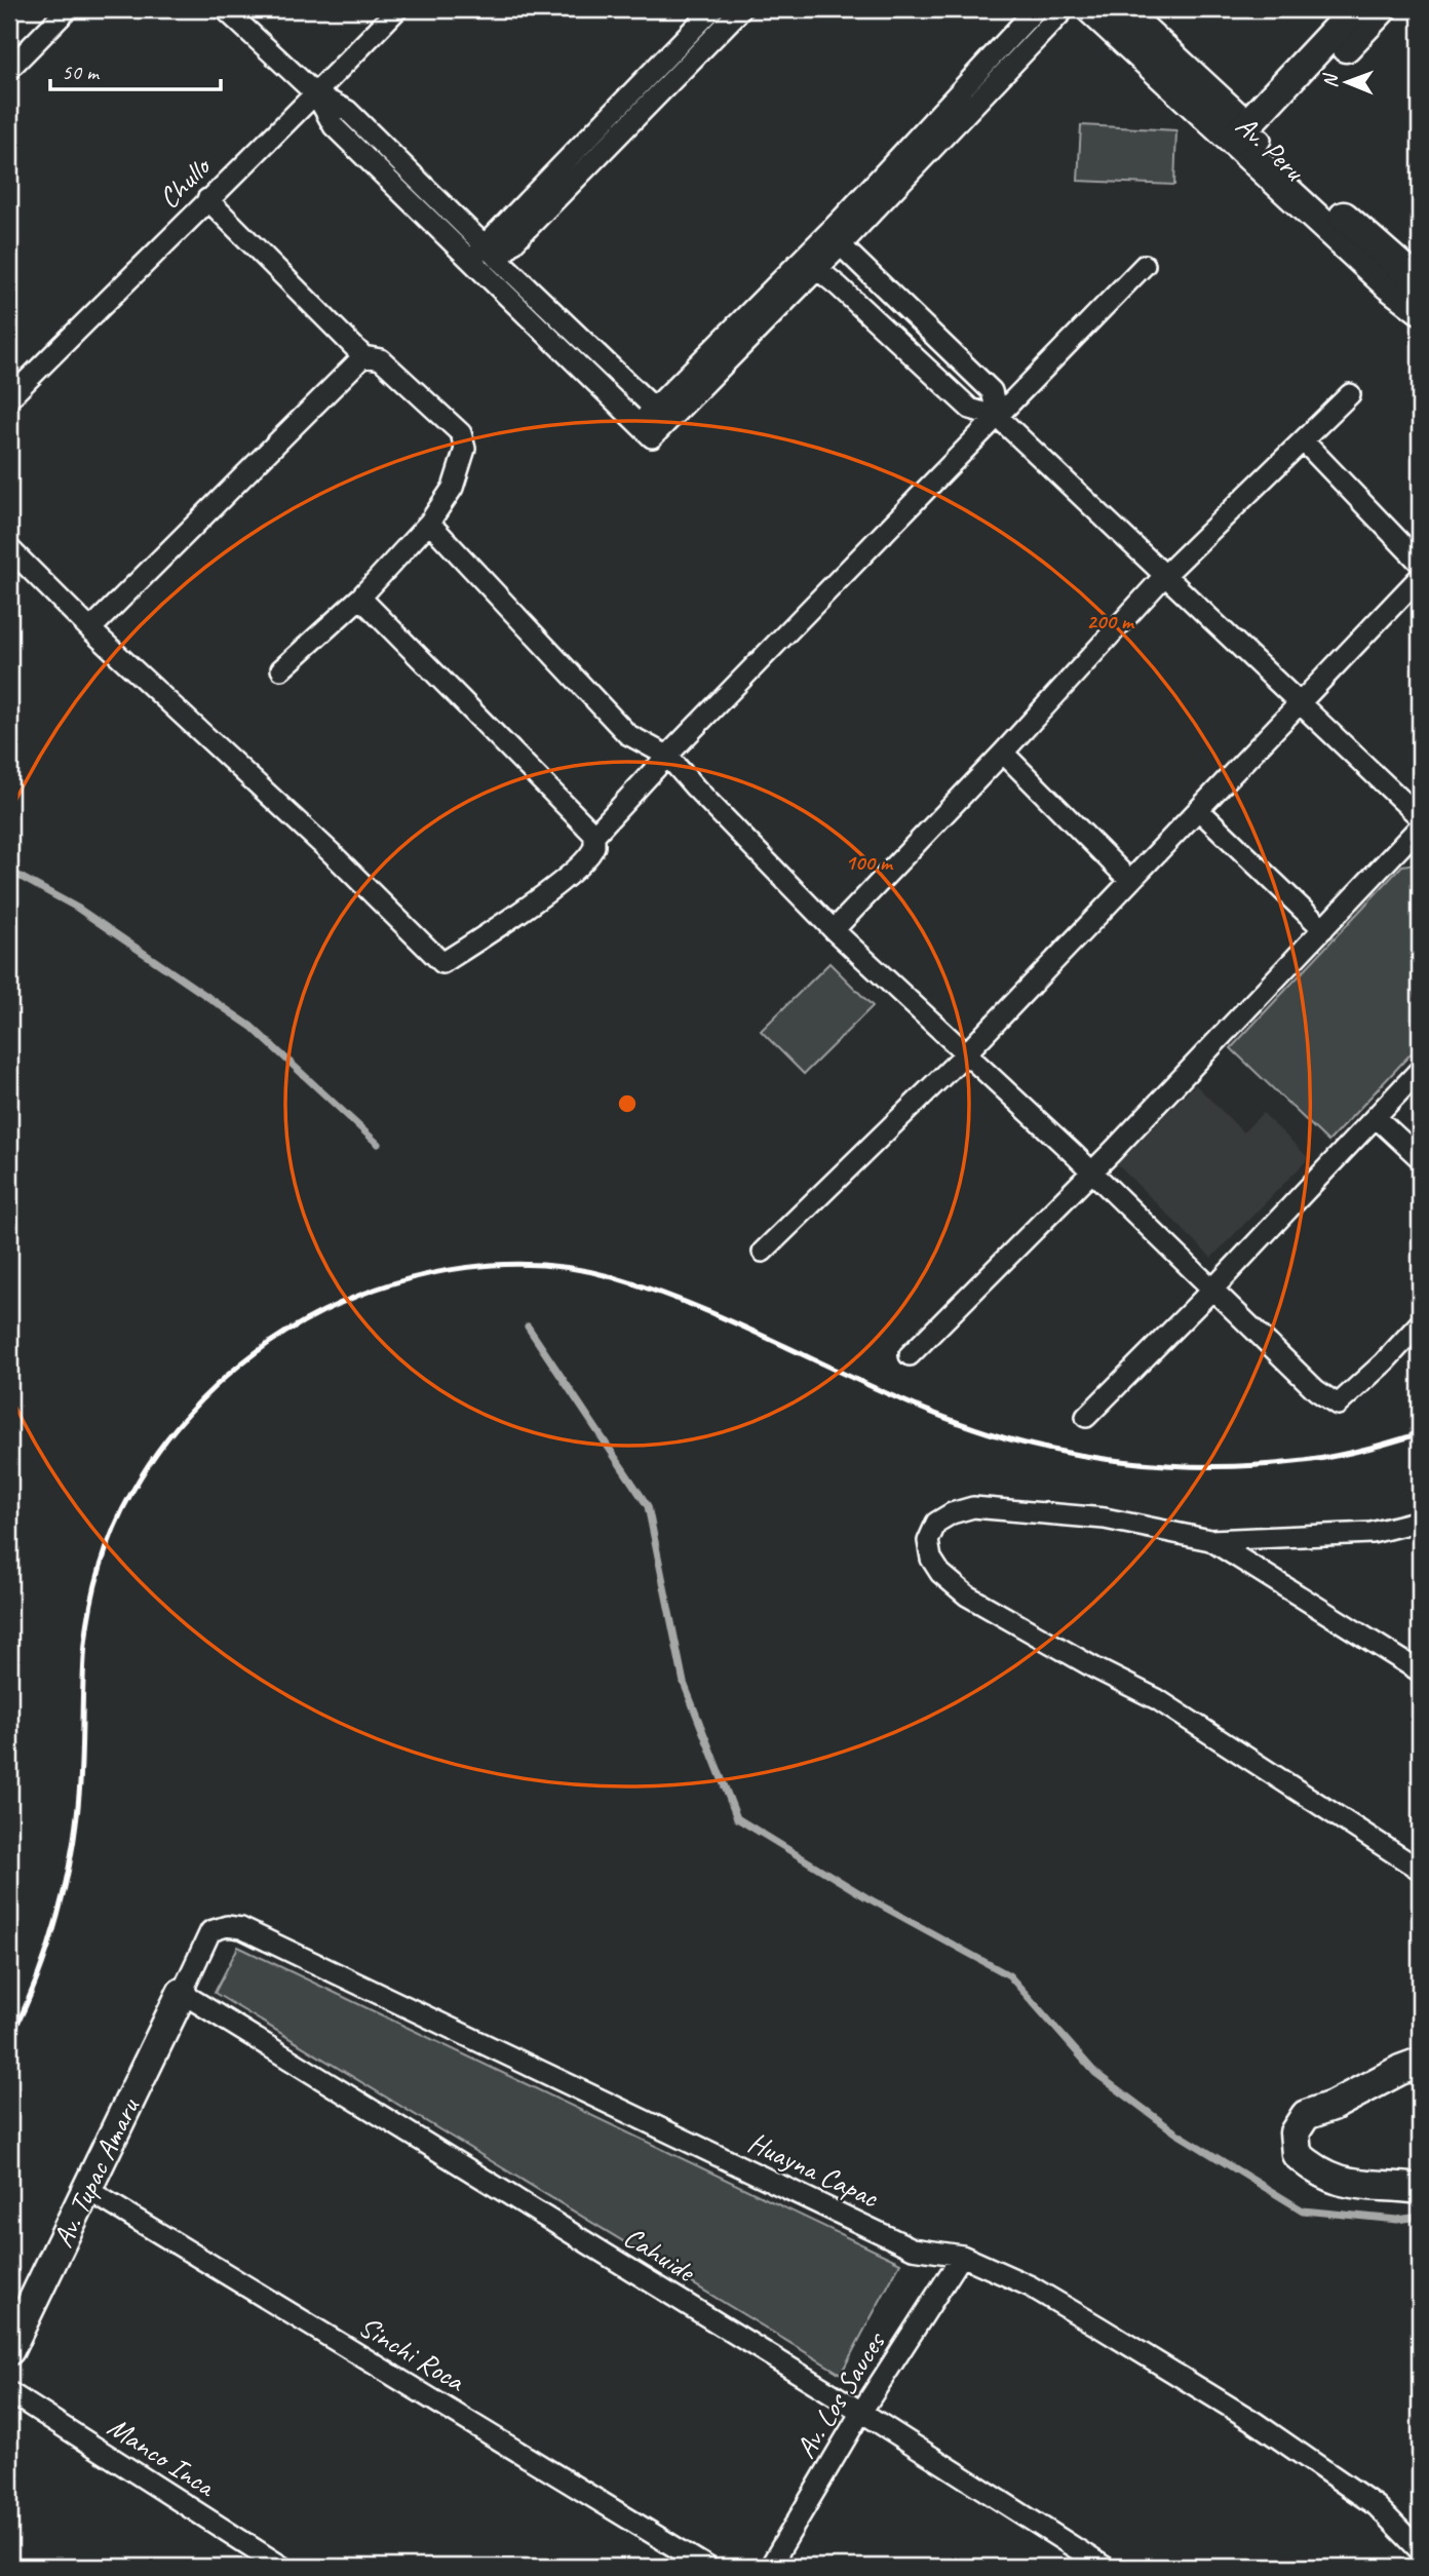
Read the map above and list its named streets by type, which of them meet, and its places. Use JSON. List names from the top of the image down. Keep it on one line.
{"streets":{"street":["Av. Peru","Chullo","Huayna Capac","Av. Tupac Amaru","Cahuide","Sinchi Roca","Av. Los Sauces","Manco Inca"]},"crossings":[["Huayna Capac","Av. Tupac Amaru"],["Huayna Capac","Cahuide"],["Huayna Capac","Av. Los Sauces"],["Av. Tupac Amaru","Cahuide"],["Av. Tupac Amaru","Sinchi Roca"],["Cahuide","Av. Los Sauces"]],"scale_bar":"50 m","north":"left","rings":["200 m","100 m"]}
